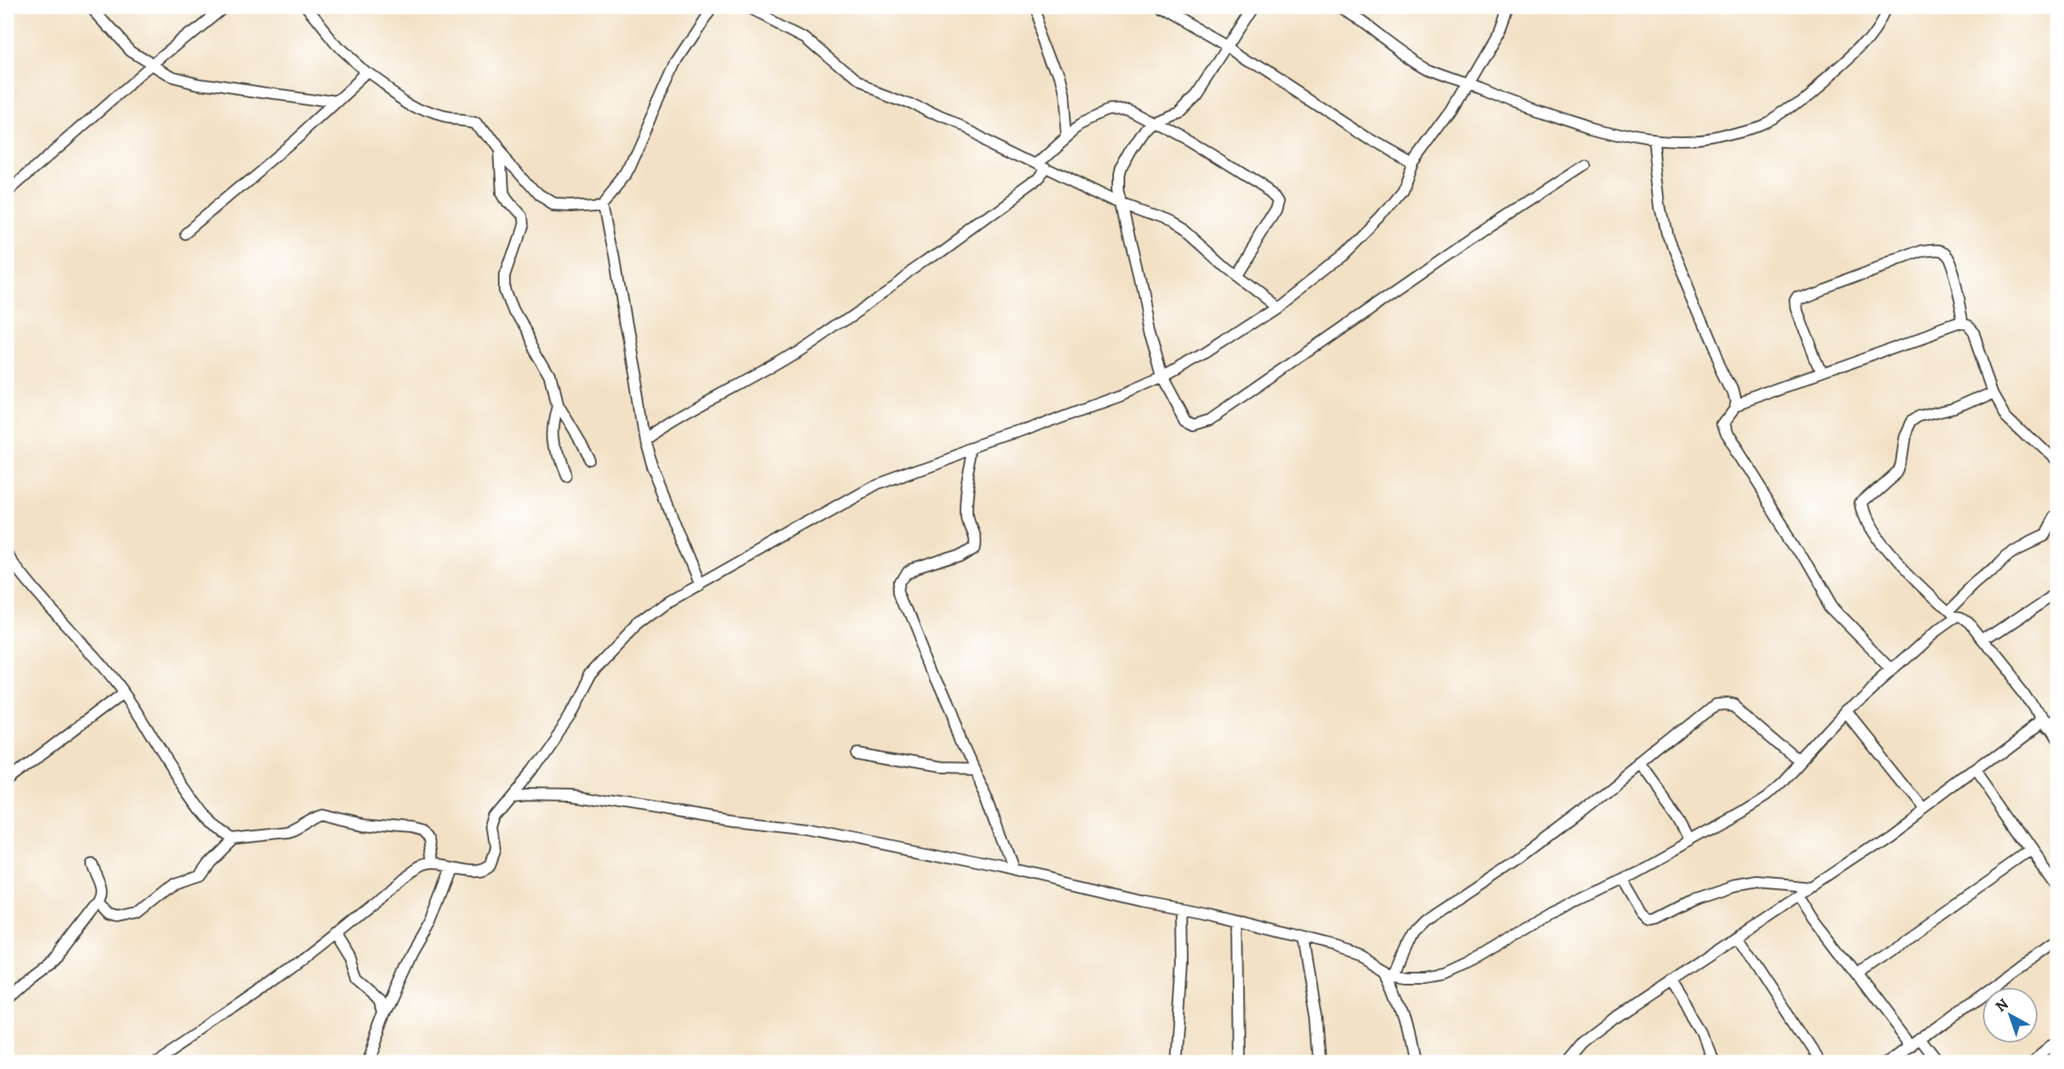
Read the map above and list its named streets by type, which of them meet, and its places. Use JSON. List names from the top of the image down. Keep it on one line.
{"north":"top left"}
